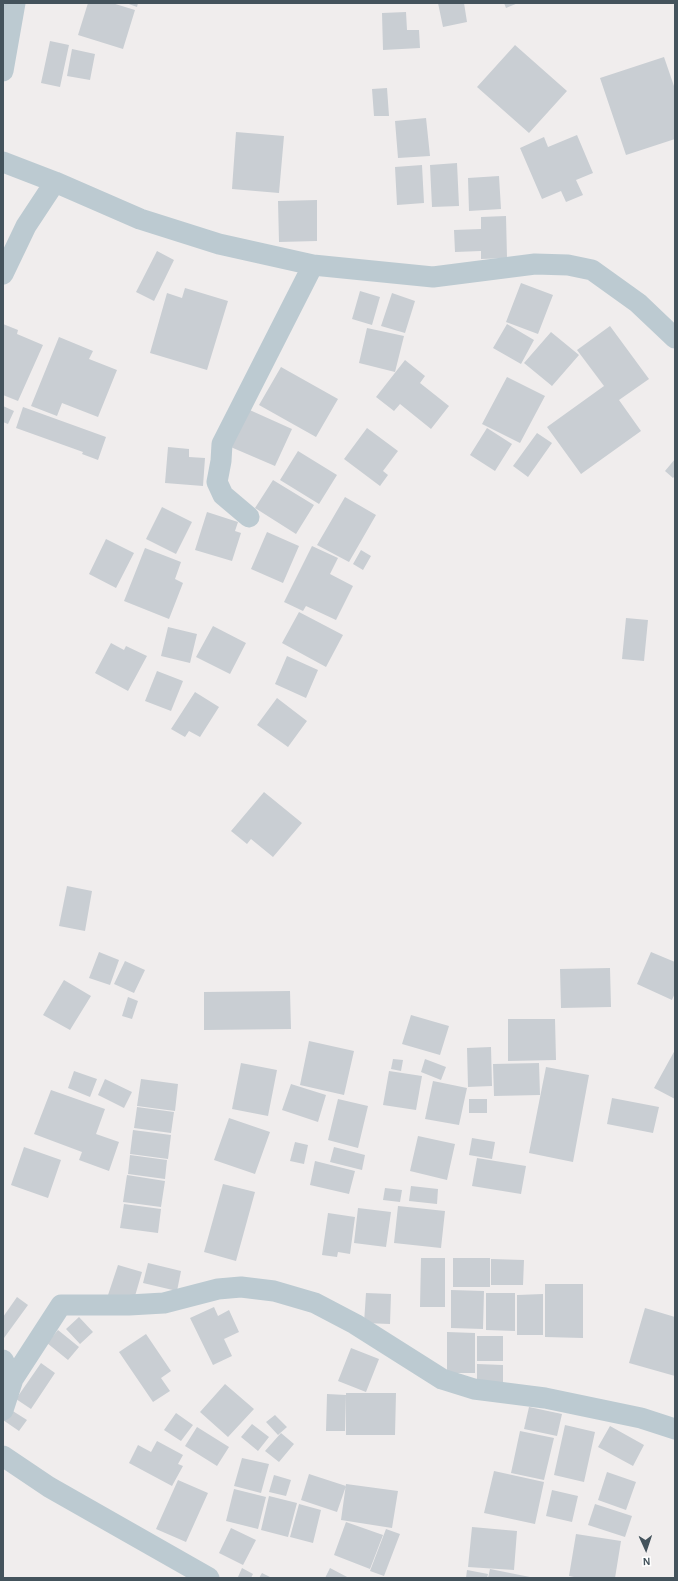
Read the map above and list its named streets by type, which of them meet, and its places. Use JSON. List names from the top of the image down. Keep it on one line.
{"north":"bottom"}
